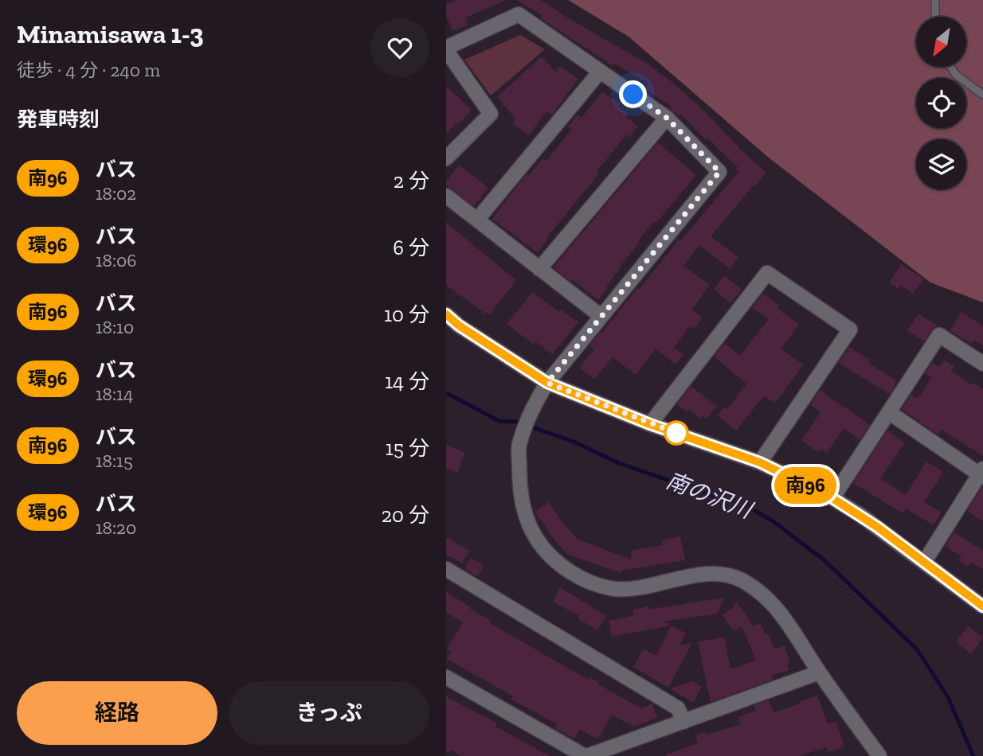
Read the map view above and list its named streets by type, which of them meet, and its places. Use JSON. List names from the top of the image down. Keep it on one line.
{"water":["南の沢川"],"lines":["bus line 南96"],"north":"bottom left","page":{"heading":[["Minamisawa 1-3","徒歩 · 4 分 · 240 m"],"発車時刻"],"on_map":"南96","list":[{"mark":"南96","name":"バス","note":"18:02","value":"2 分"},{"mark":"環96","name":"バス","note":"18:06","value":"6 分"},{"mark":"南96","name":"バス","note":"18:10","value":"10 分"},{"mark":"環96","name":"バス","note":"18:14","value":"14 分"},{"mark":"南96","name":"バス","note":"18:15","value":"15 分"},{"mark":"環96","name":"バス","note":"18:20","value":"20 分"}],"buttons":["経路","きっぷ"]}}
